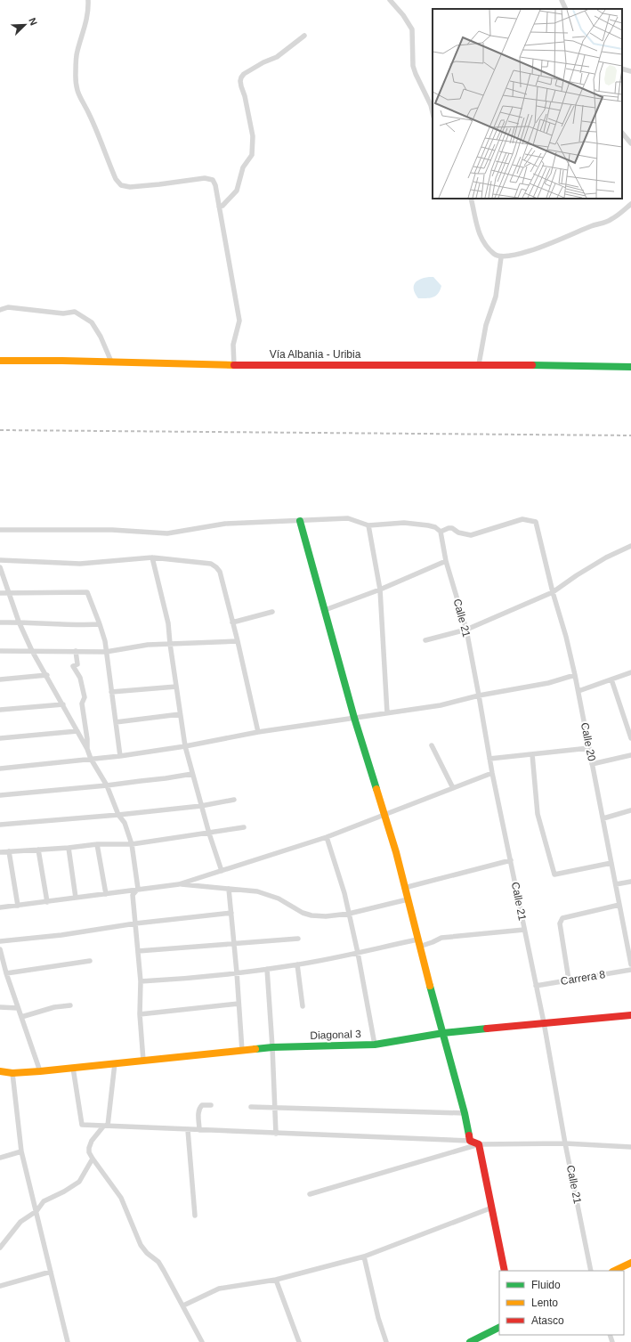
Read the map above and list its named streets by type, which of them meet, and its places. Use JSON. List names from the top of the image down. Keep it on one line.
{"streets":{"street":["Vía Albania - Uribia","Calle 21","Calle 20","Carrera 8","Diagonal 3"]},"crossings":[["Calle 21","Calle 20"],["Calle 21","Carrera 8"],["Calle 21","Diagonal 3"]],"legend":["Fluido","Lento","Atasco"],"north":"top right"}
